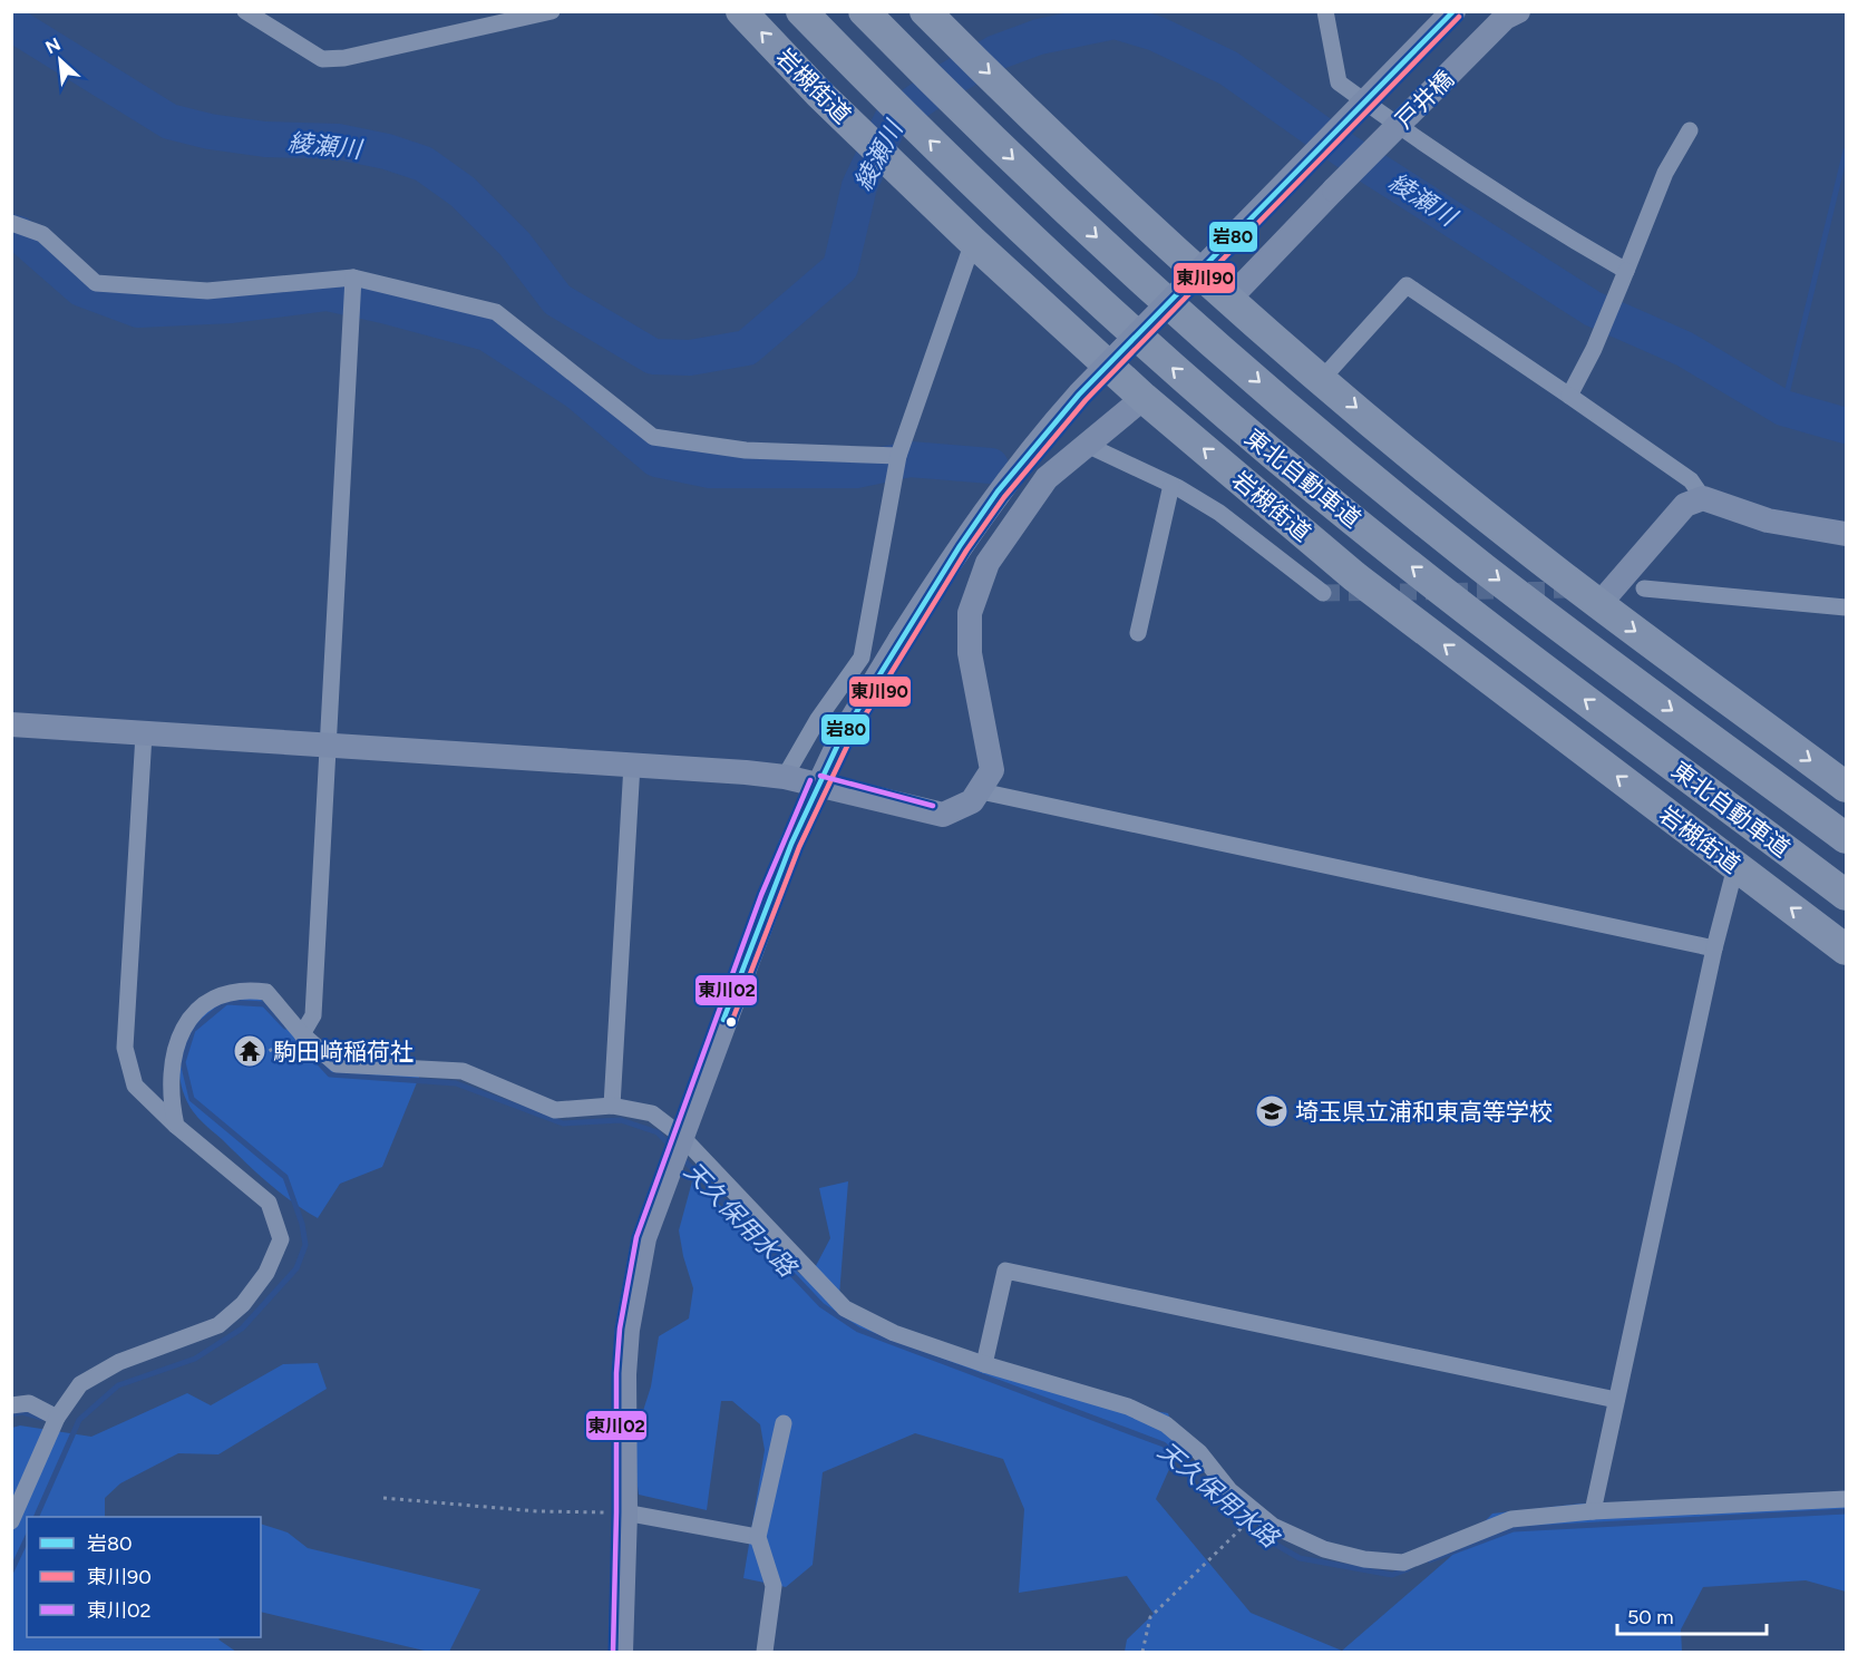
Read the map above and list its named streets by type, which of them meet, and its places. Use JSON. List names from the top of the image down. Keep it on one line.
{"streets":{"highway":["岩槻街道","東北自動車道"],"street":["戸井橋"]},"water":["綾瀬川","天久保用水路"],"places":{"temple":["駒田﨑稲荷社"],"school or university":["埼玉県立浦和東高等学校"]},"lines":["transit line 岩80","transit line 東川90","transit line 東川02"],"legend":["岩80","東川90","東川02"],"scale_bar":"50 m","north":"top left"}
